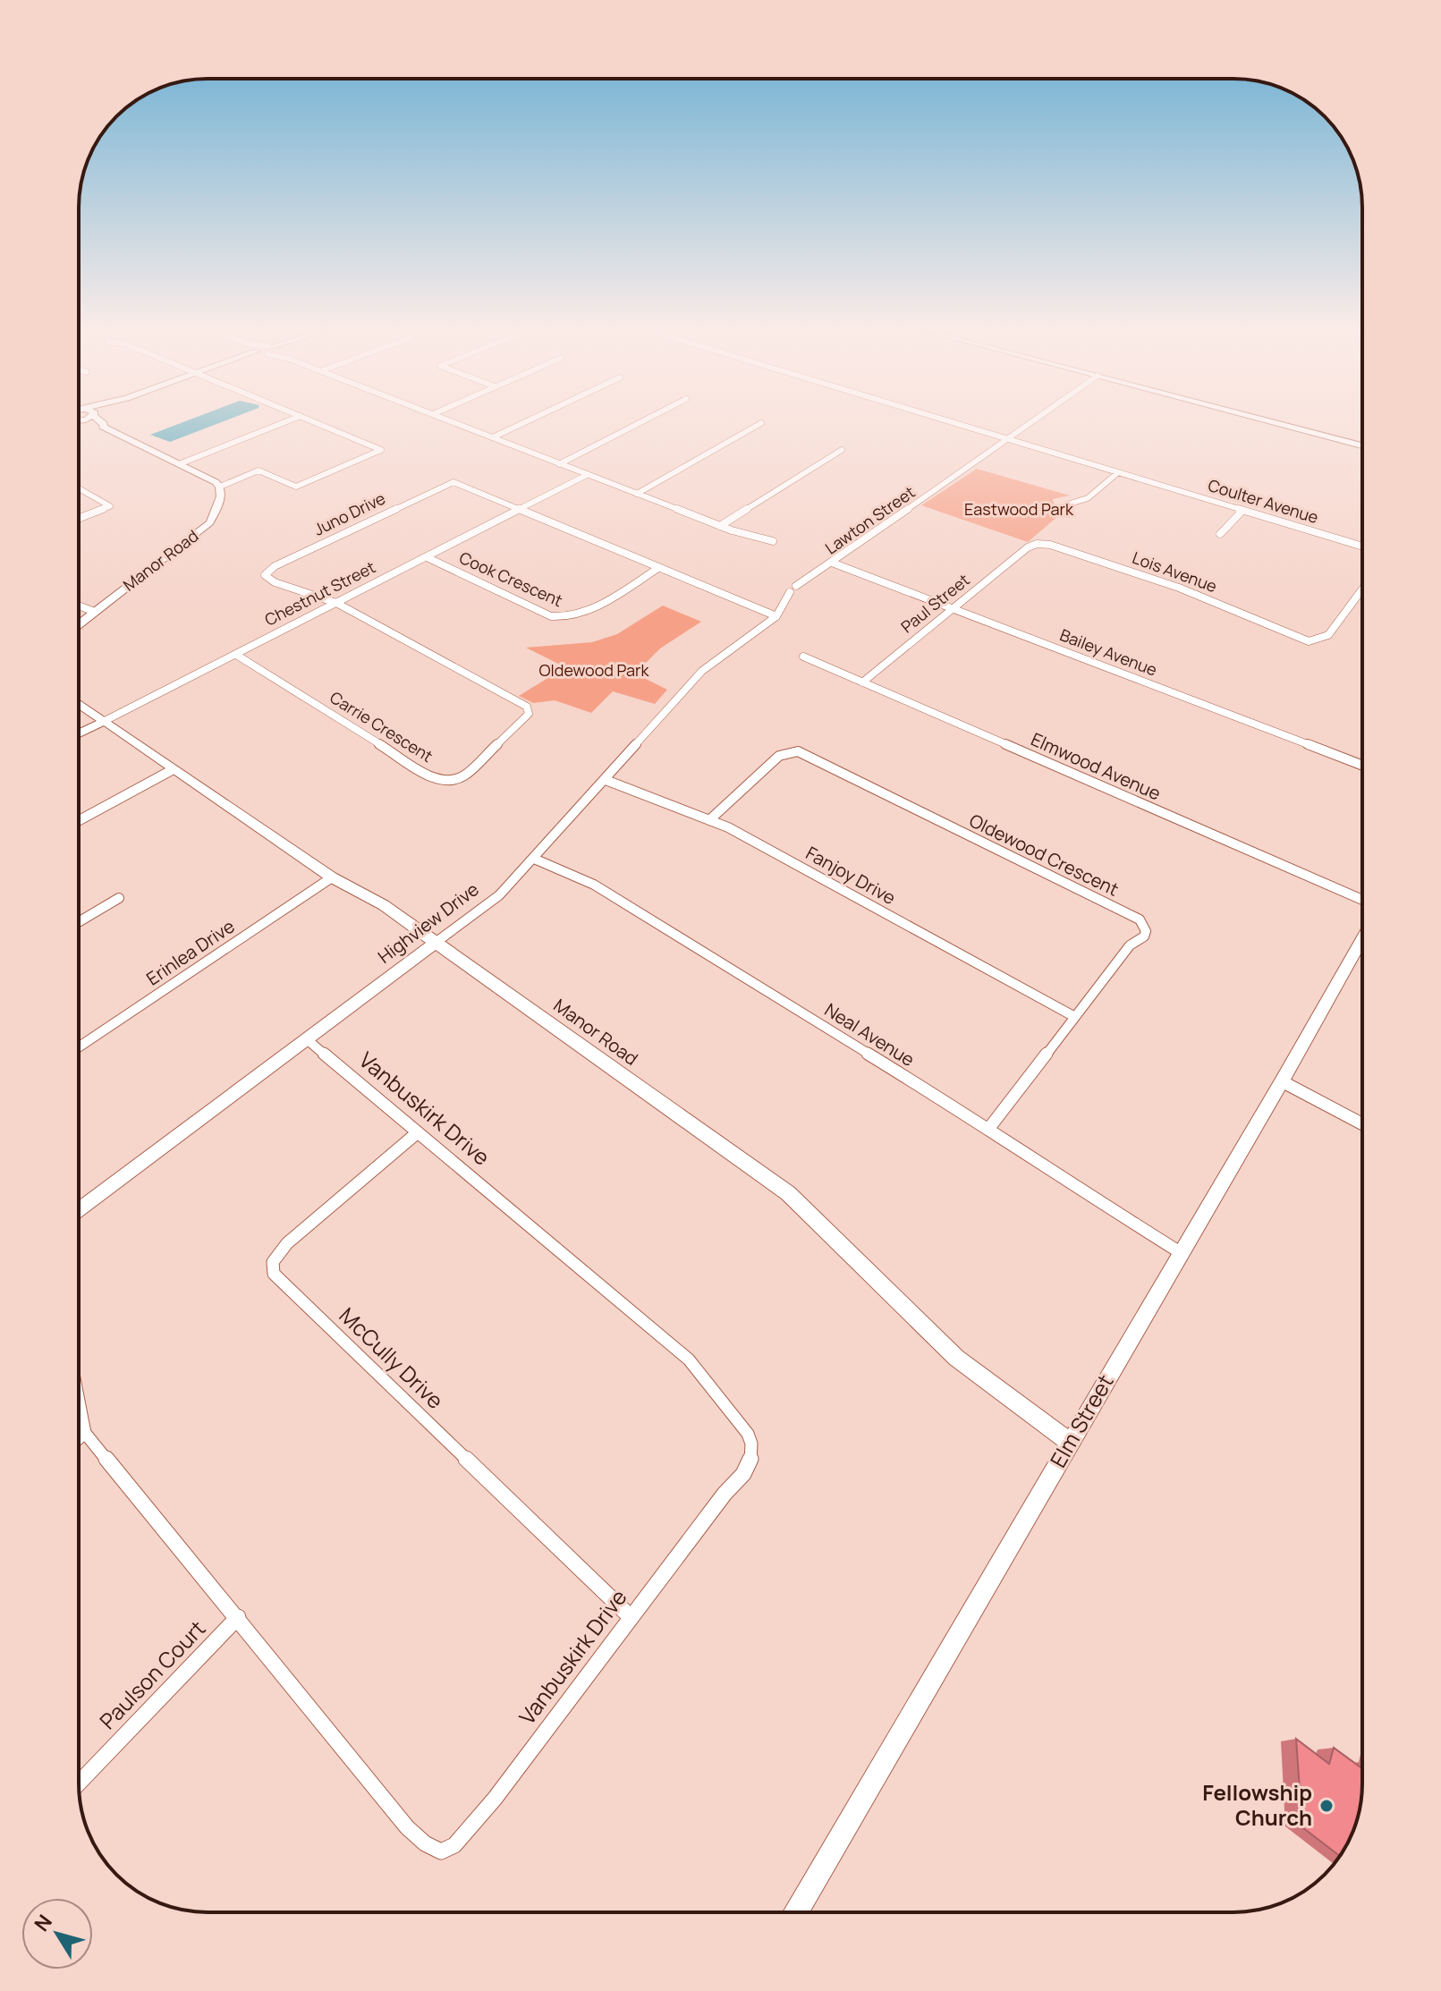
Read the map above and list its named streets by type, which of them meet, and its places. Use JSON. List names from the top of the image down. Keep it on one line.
{"streets":{"street":["Coulter Avenue","Juno Drive","Lawton Street","Manor Road","Lois Avenue","Cook Crescent","Chestnut Street","Paul Street","Bailey Avenue","Carrie Crescent","Elmwood Avenue","Oldewood Crescent","Fanjoy Drive","Highview Drive","Erinlea Drive","Neal Avenue","Vanbuskirk Drive","McCully Drive","Elm Street","Paulson Court"]},"crossings":[["Coulter Avenue","Lawton Street"],["Juno Drive","Chestnut Street"],["Juno Drive","Carrie Crescent"],["Lawton Street","Bailey Avenue"],["Manor Road","Chestnut Street"],["Manor Road","Highview Drive"],["Manor Road","Erinlea Drive"],["Manor Road","Elm Street"],["Lois Avenue","Paul Street"],["Cook Crescent","Chestnut Street"],["Chestnut Street","Carrie Crescent"],["Paul Street","Bailey Avenue"],["Paul Street","Elmwood Avenue"],["Oldewood Crescent","Fanjoy Drive"],["Oldewood Crescent","Neal Avenue"],["Fanjoy Drive","Highview Drive"],["Highview Drive","Neal Avenue"],["Highview Drive","Vanbuskirk Drive"],["Neal Avenue","Elm Street"],["Vanbuskirk Drive","McCully Drive"],["Vanbuskirk Drive","Paulson Court"]],"parks":["Eastwood Park","Oldewood Park"],"places":["Fellowship Church"],"north":"top left"}
